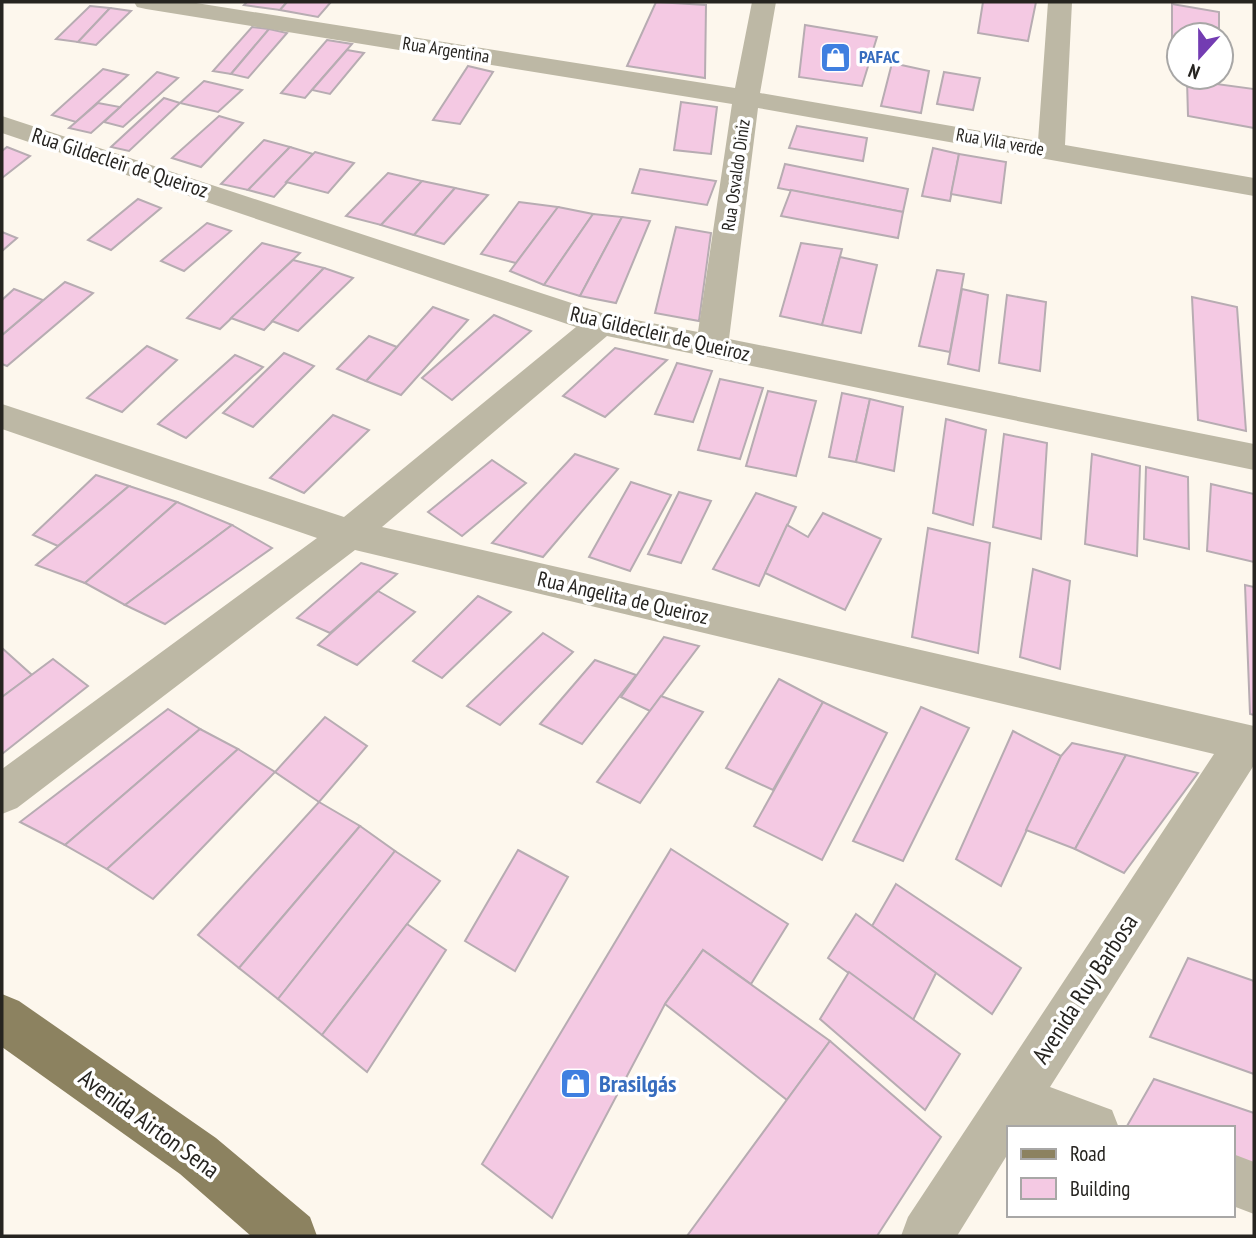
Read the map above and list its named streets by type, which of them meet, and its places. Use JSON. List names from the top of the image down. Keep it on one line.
{"streets":{"main road":["Avenida Airton Sena"],"street":["Rua Argentina","Rua Vila verde","Rua Gildecleir de Queiroz","Rua Osvaldo Diniz","Rua Angelita de Queiroz","Avenida Ruy Barbosa"]},"crossings":[["Rua Argentina","Rua Vila verde"],["Rua Argentina","Rua Osvaldo Diniz"],["Rua Vila verde","Rua Osvaldo Diniz"],["Rua Gildecleir de Queiroz","Rua Osvaldo Diniz"],["Rua Angelita de Queiroz","Avenida Ruy Barbosa"]],"places":{"shop":["PAFAC","Brasilgás"]},"legend":["Road","Building"],"north":"bottom"}
